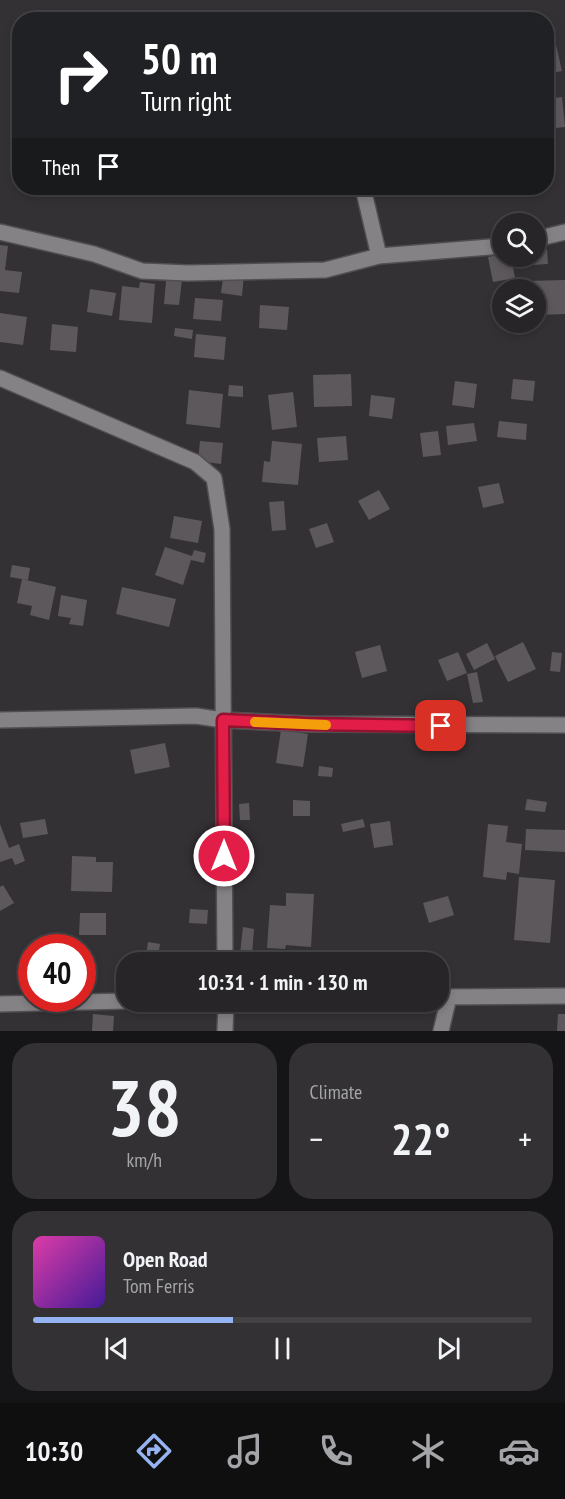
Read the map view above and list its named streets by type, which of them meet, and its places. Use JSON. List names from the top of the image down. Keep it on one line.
{"page":{"turn":["50 m","Turn right"],"then":"Then","limit":"40","trip":"10:31 · 1 min · 130 m","tile":[["38","km/h"],"Climate"],"heat":["−","22°","+"],"song":["Open Road","Tom Ferris"],"tabs":"10:30"}}
